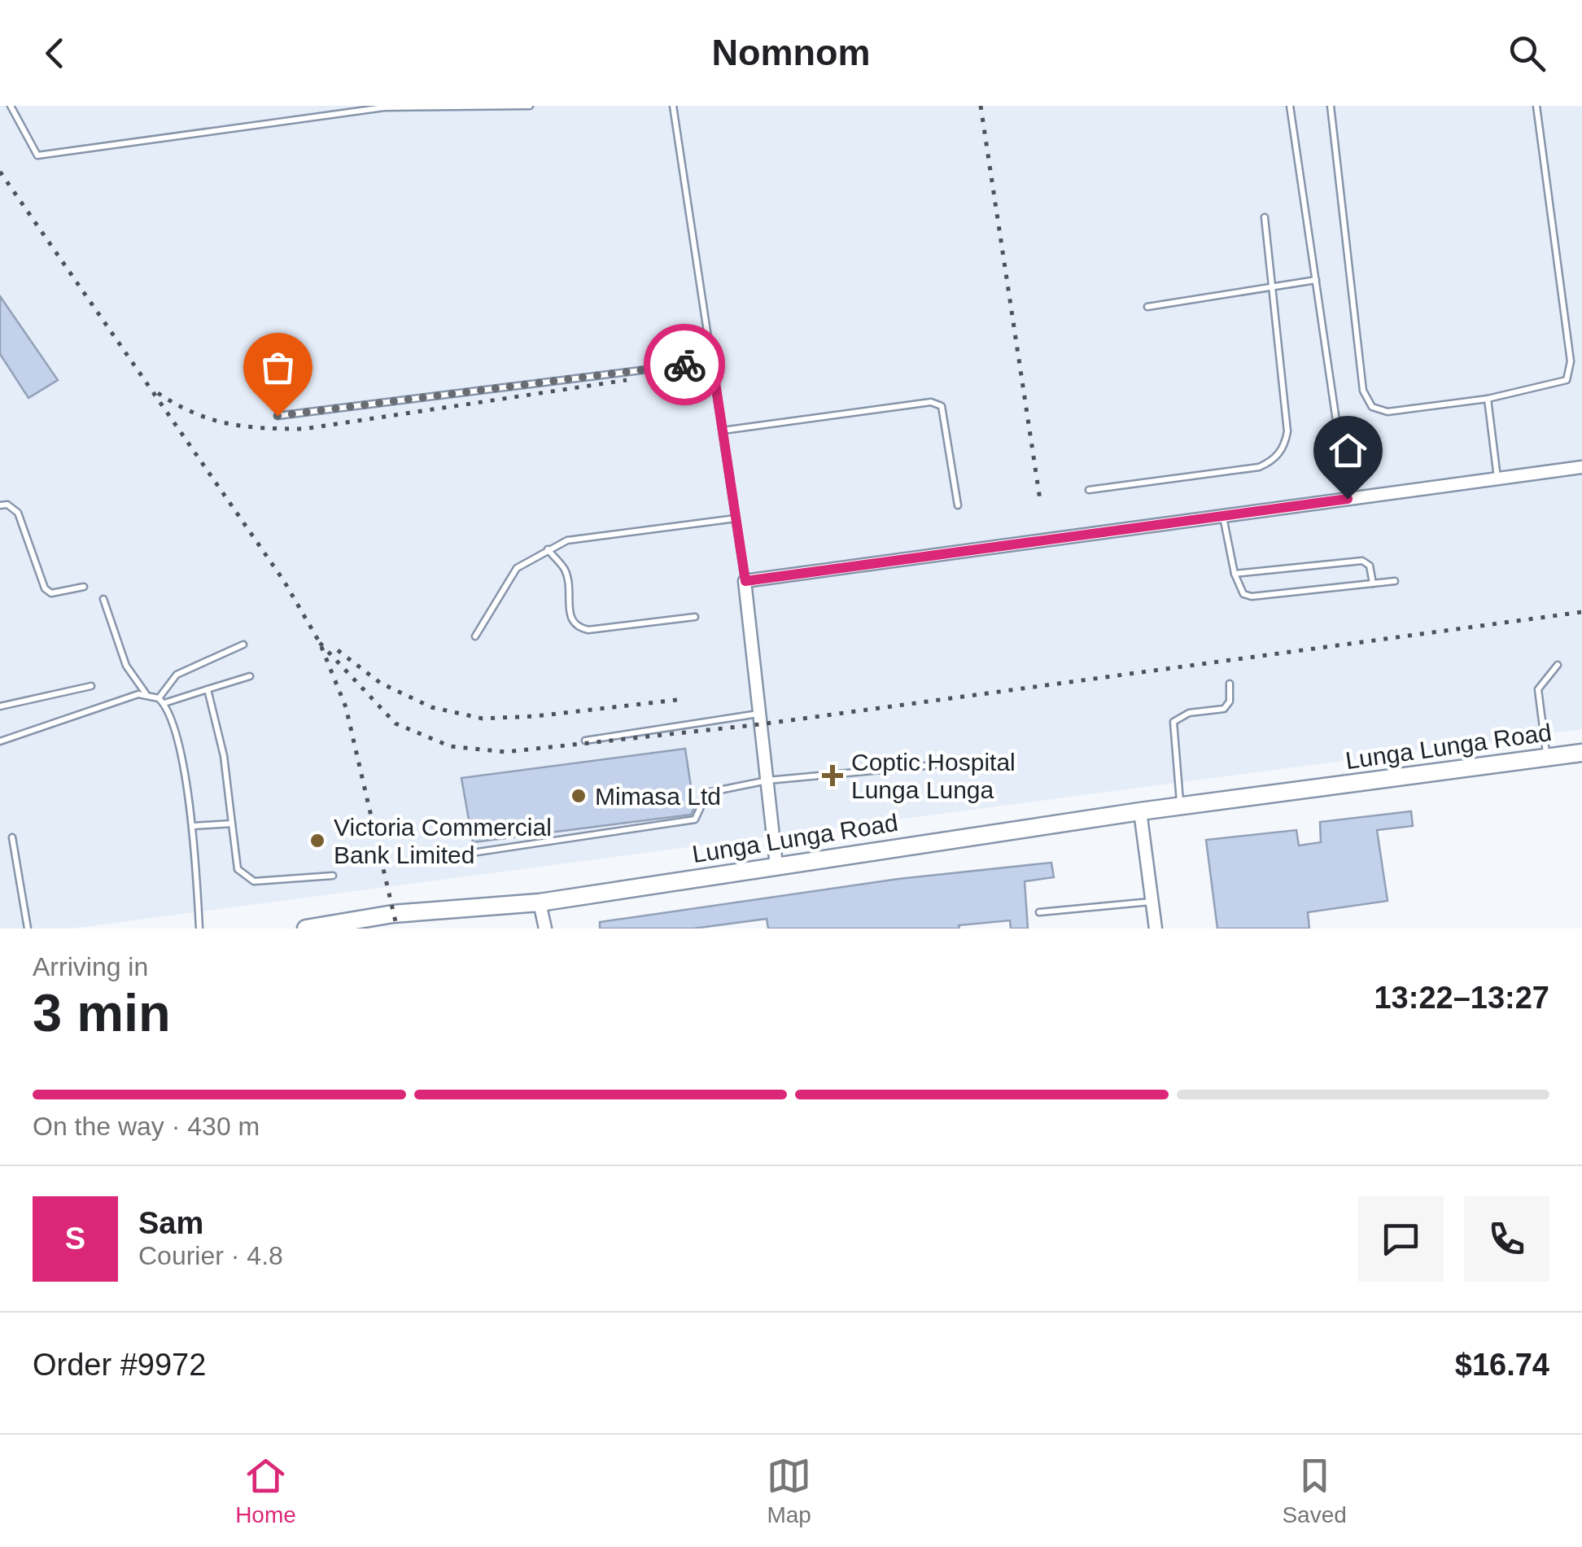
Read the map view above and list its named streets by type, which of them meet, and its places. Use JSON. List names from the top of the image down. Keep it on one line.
{"streets":{"main road":["Lunga Lunga Road"]},"places":{"health":["Coptic Hospital Lunga Lunga"],"other":["Mimasa Ltd","Victoria Commercial Bank Limited"]},"page":{"header":"Nomnom","heading":["3 min","Arriving in","13:22–13:27"],"panel":["Sam","Courier · 4.8","Order #9972","$16.74"],"bar":"On the way · 430 m","round":"S","tabs":["Home","Map","Saved"]}}
